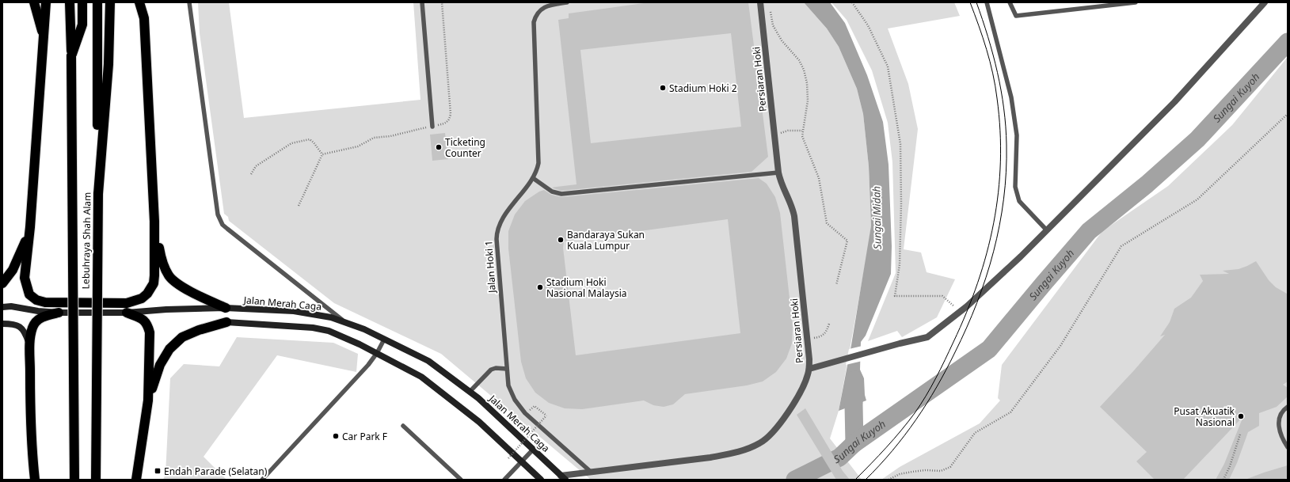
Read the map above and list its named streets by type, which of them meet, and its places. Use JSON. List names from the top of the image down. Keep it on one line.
{"streets":{"highway":["Lebuhraya Shah Alam"],"street":["Persiaran Hoki","Jalan Merah Caga"],"lane":["Jalan Hoki 1"]},"crossings":[["Persiaran Hoki","Jalan Hoki 1"],["Persiaran Hoki","Jalan Merah Caga"]],"water":["Sungai Kuyoh","Sungai Midah"],"places":{"other":["Stadium Hoki 2","Ticketing Counter","Bandaraya Sukan Kuala Lumpur","Stadium Hoki Nasional Malaysia","Pusat Akuatik Nasional","Car Park F"],"transit":["Endah Parade (Selatan)"]}}
